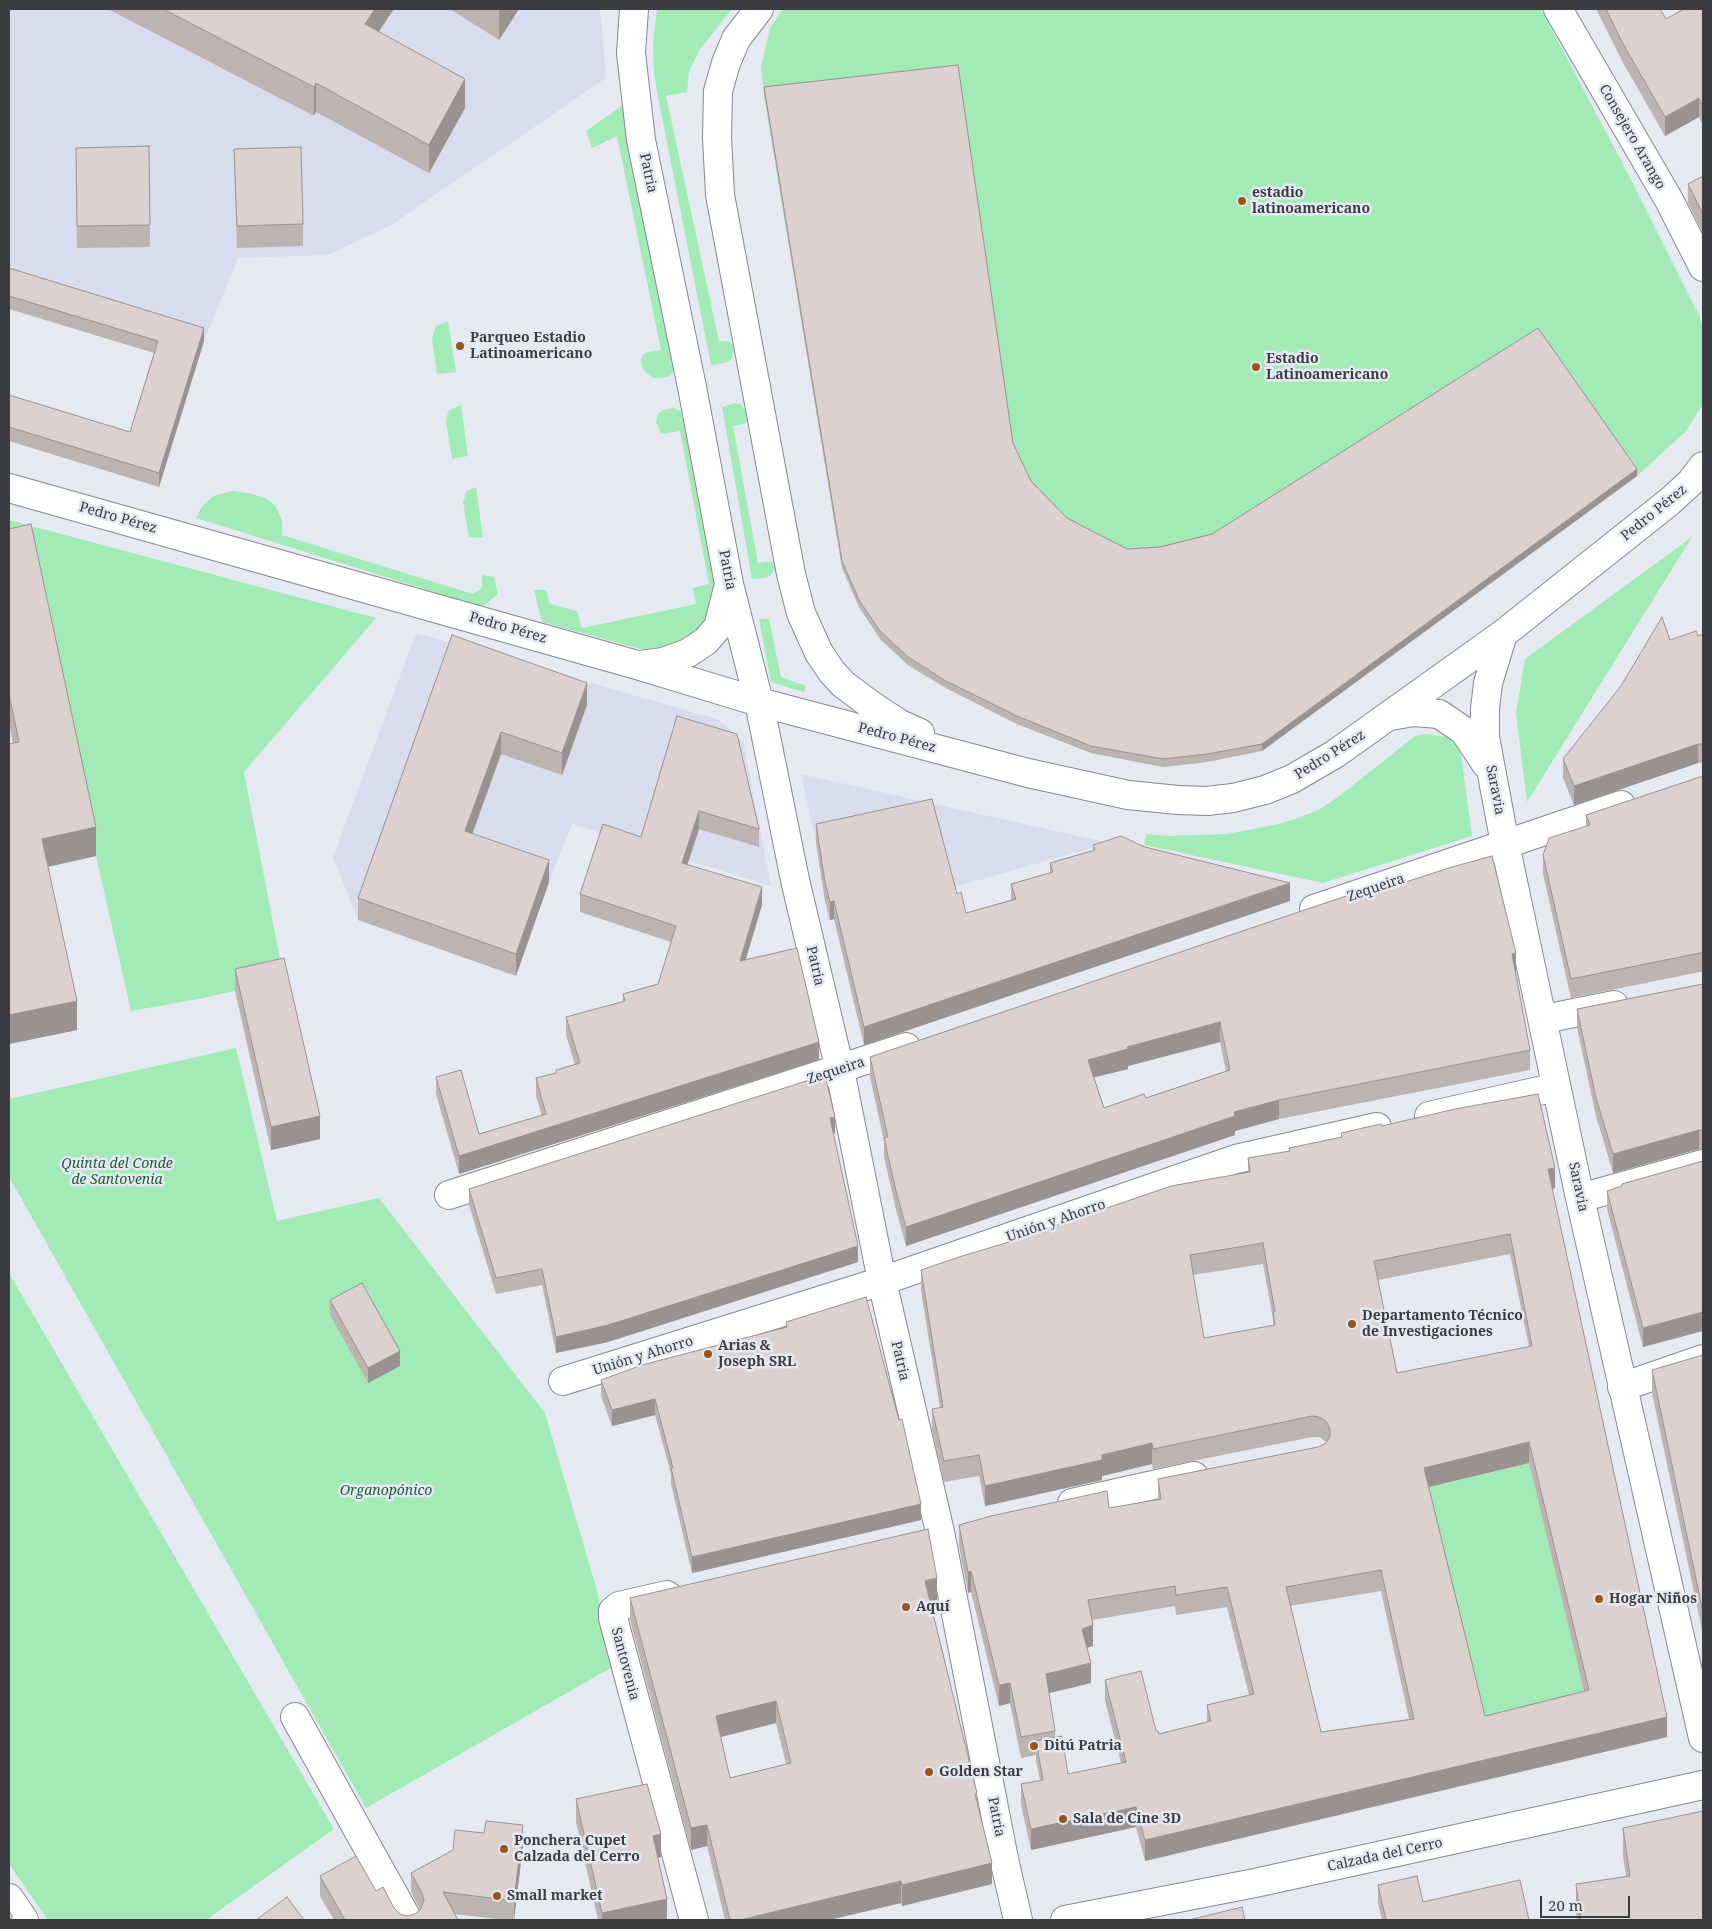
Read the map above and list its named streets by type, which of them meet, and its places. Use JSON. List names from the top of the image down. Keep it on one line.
{"streets":{"street":["Consejero Arango","Patria","Pedro Pérez","Saravia","Zequeira","Unión y Ahorro","Santovenia","Calzada del Cerro"]},"crossings":[["Patria","Pedro Pérez"],["Patria","Zequeira"],["Patria","Unión y Ahorro"],["Pedro Pérez","Saravia"],["Saravia","Zequeira"],["Saravia","Unión y Ahorro"]],"parks":["Quinta del Conde de Santovenia","Organopónico"],"places":["estadio latinoamericano","Parqueo Estadio Latinoamericano","Estadio Latinoamericano","Departamento Técnico de Investigaciones","Arias & Joseph SRL","Hogar Niños","Aquí","Ditú Patria","Golden Star","Sala de Cine 3D","Ponchera Cupet Calzada del Cerro","Small market"],"scale_bar":"20 m"}
